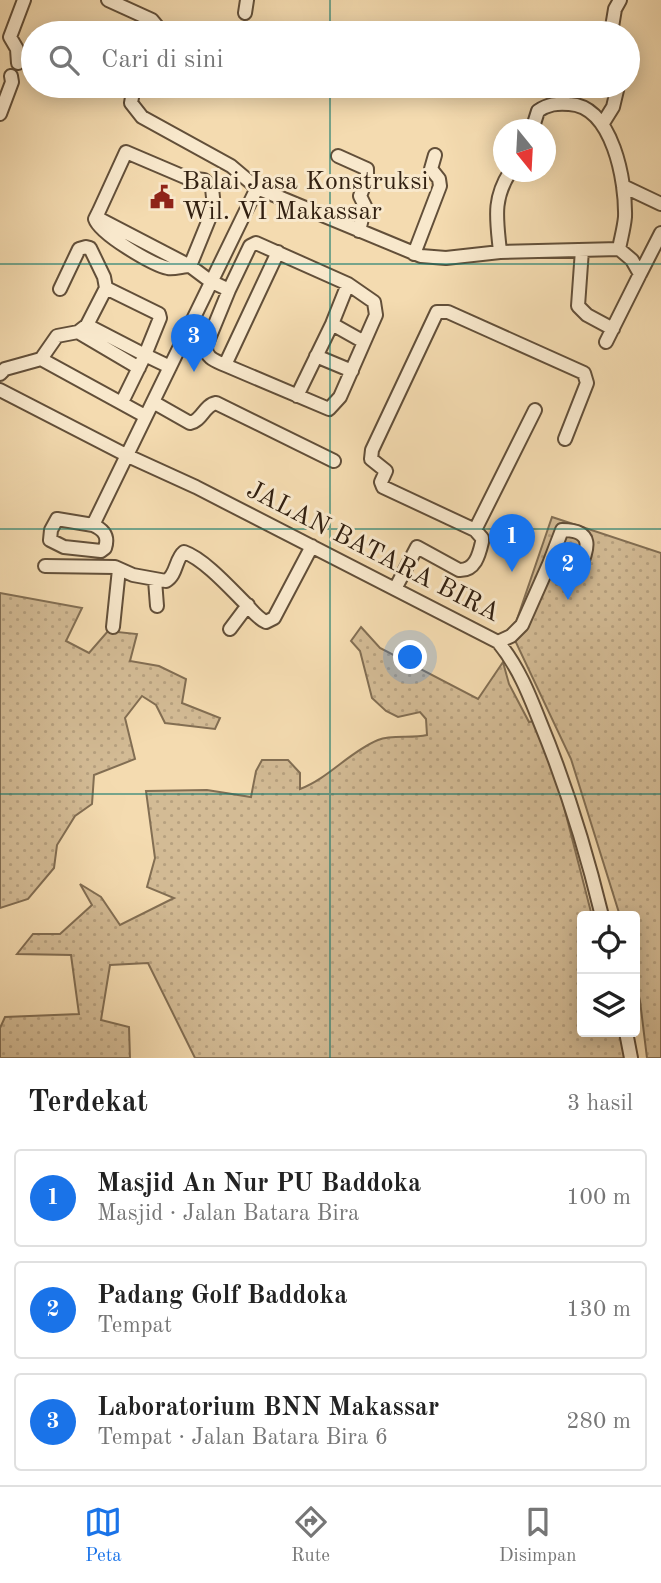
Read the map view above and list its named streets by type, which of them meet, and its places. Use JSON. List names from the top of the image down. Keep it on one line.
{"streets":{"street":["JALAN BATARA BIRA"]},"places":{"public building":["Balai Jasa Konstruksi Wil. VI Makassar"]},"north":"bottom","page":{"search":"Cari di sini","pins":["3","1","2"],"heading":["Terdekat","3 hasil"],"list":[{"mark":"1","name":"Masjid An Nur PU Baddoka","note":"Masjid · Jalan Batara Bira","value":"100 m"},{"mark":"2","name":"Padang Golf Baddoka","note":"Tempat","value":"130 m"},{"mark":"3","name":"Laboratorium BNN Makassar","note":"Tempat · Jalan Batara Bira 6","value":"280 m"}],"nav":["Peta","Rute","Disimpan"]}}
